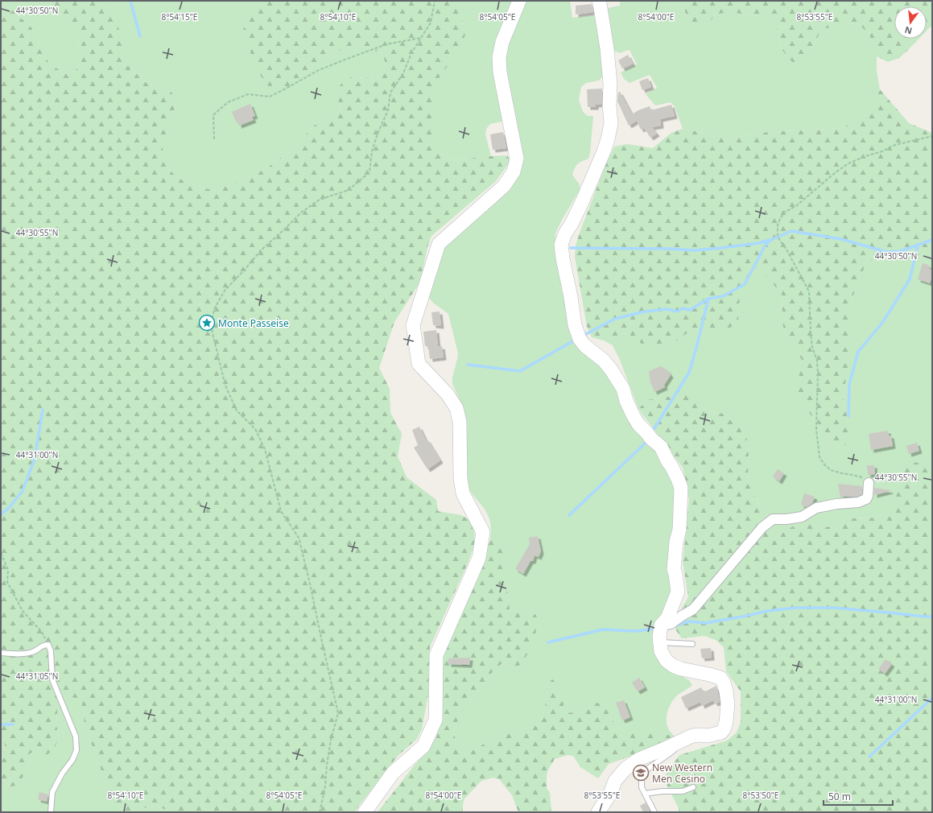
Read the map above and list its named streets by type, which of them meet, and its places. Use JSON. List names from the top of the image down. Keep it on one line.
{"places":{"place":["Monte Passeise"],"school or university":["New Western Men Cesino"]},"scale_bar":"50 m","north":"bottom","coordinates":["44°30'50\"N","8°54'15\"E","8°54'10\"E","8°54'05\"E","8°54'00\"E","8°53'55\"E","44°30'55\"N","44°31'00\"N","44°31'05\"N","8°53'50\"E"]}
